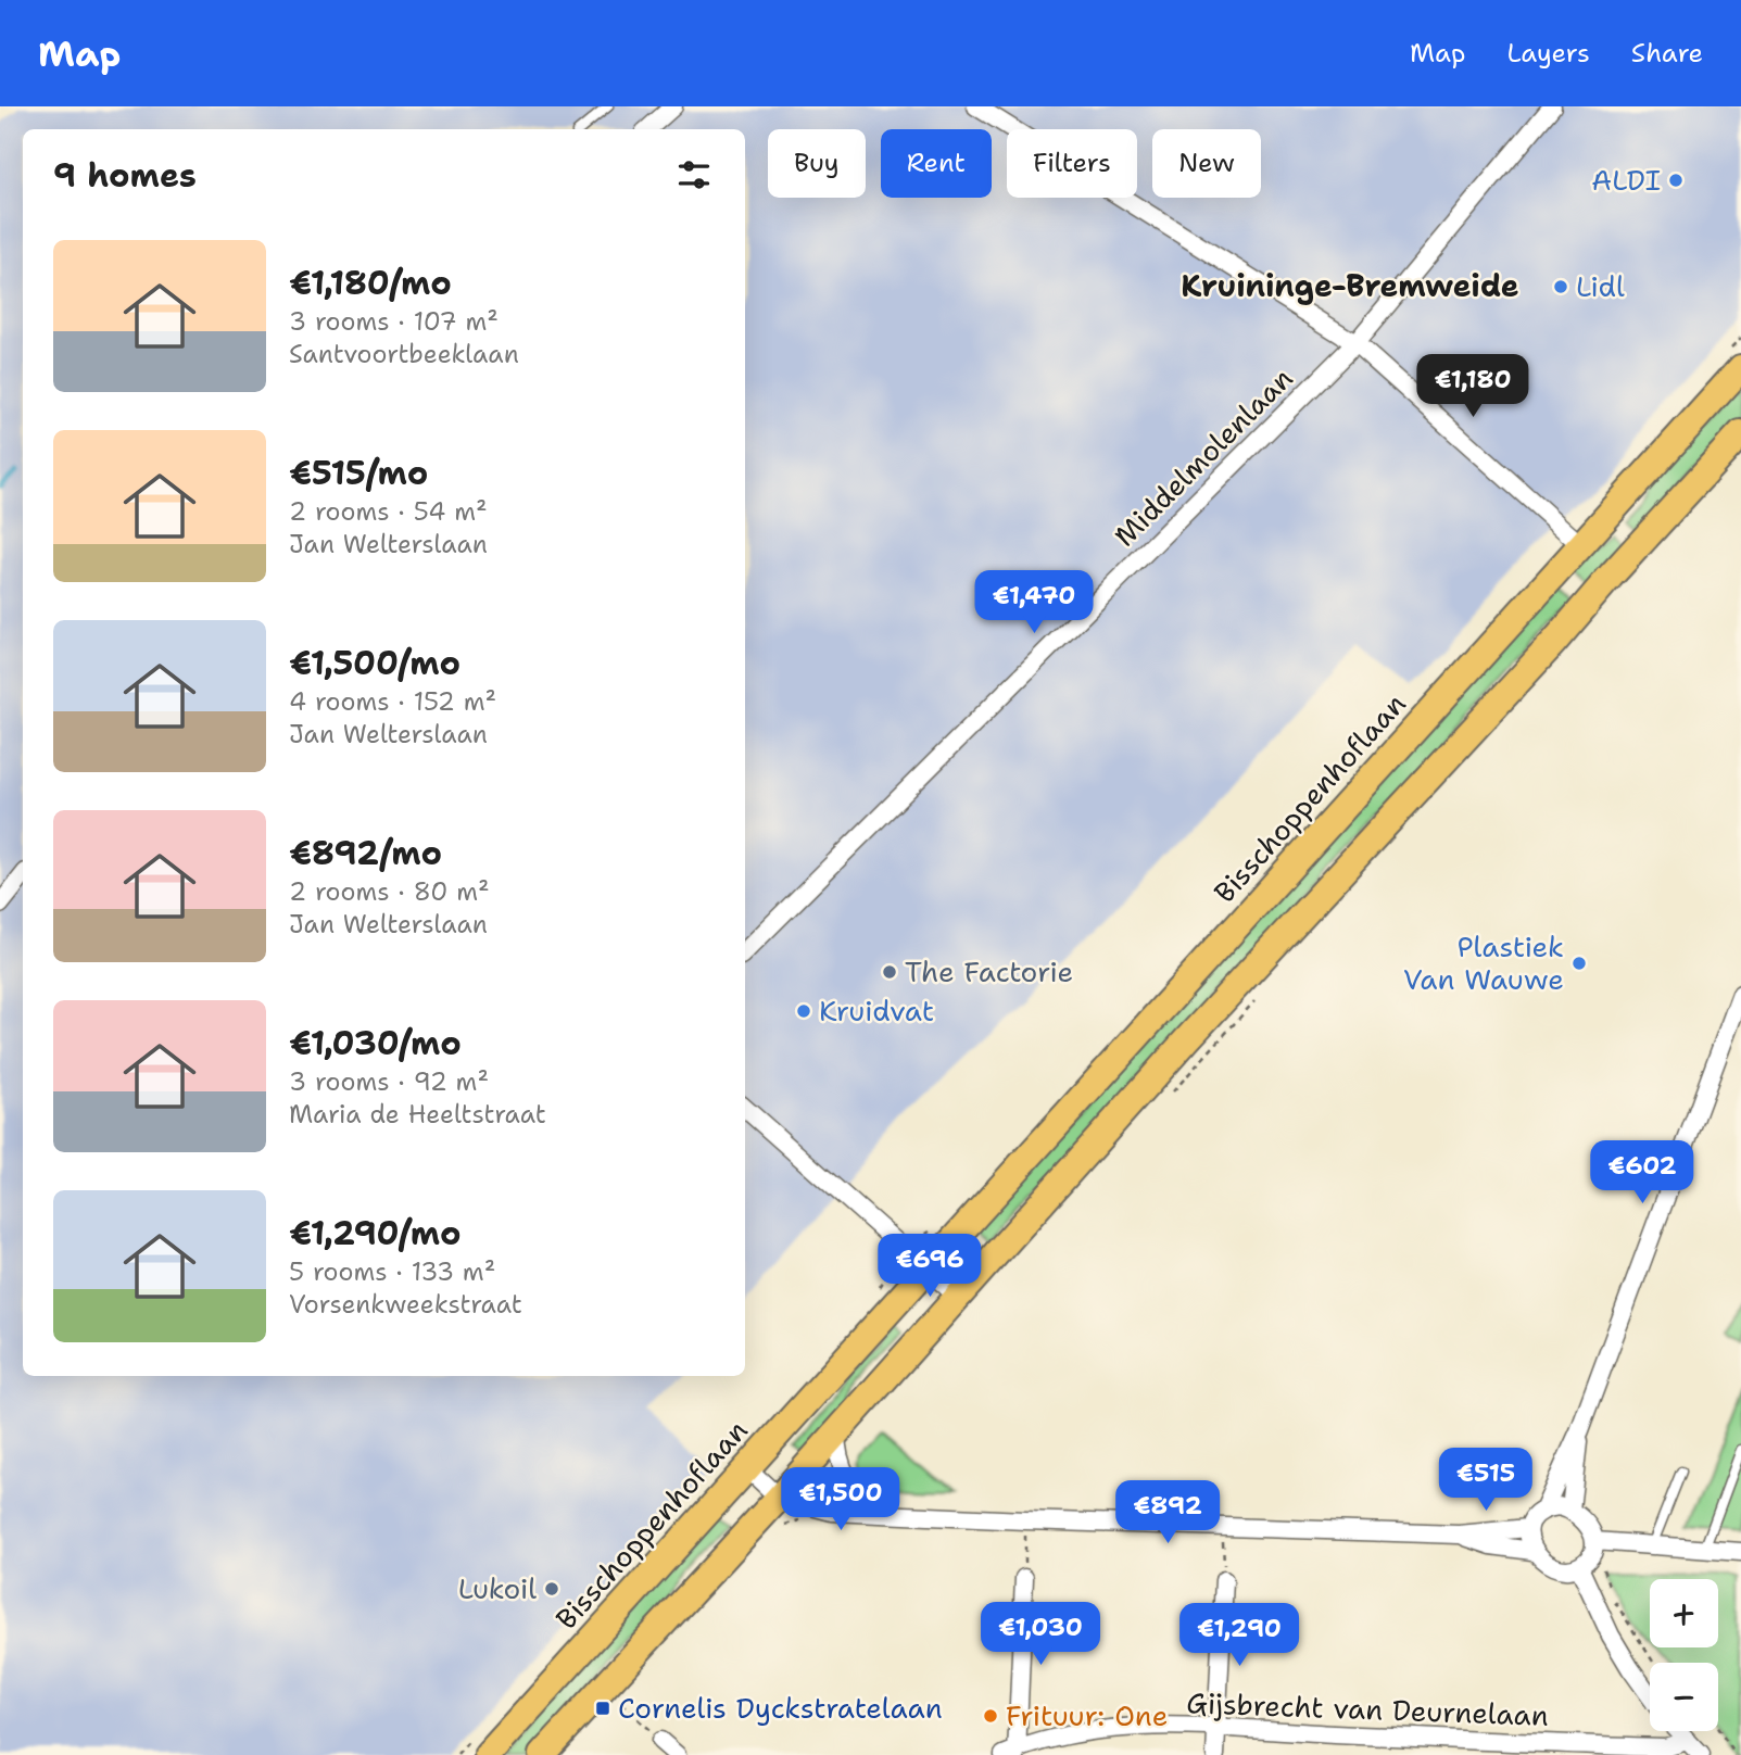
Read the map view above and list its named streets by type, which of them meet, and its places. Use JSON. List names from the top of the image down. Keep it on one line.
{"streets":{"main road":["Bisschoppenhoflaan"],"street":["Middelmolenlaan","Gijsbrecht van Deurnelaan"]},"districts":["Kruininge-Bremweide"],"places":{"other":["ALDI","Lidl","Plastiek Van Wauwe","The Factorie","Kruidvat","Lukoil","Frituur: One"],"transit":["Cornelis Dyckstratelaan"]},"page":{"header":"Map","nav":["Map","Layers","Share"],"chip":["Buy","Rent","Filters","New"],"heading":"9 homes","list":[{"name":"€1,180/mo","note":"3 rooms · 107 m² · Santvoortbeeklaan"},{"name":"€515/mo","note":"2 rooms · 54 m² · Jan Welterslaan"},{"name":"€1,500/mo","note":"4 rooms · 152 m² · Jan Welterslaan"},{"name":"€892/mo","note":"2 rooms · 80 m² · Jan Welterslaan"},{"name":"€1,030/mo","note":"3 rooms · 92 m² · Maria de Heeltstraat"},{"name":"€1,290/mo","note":"5 rooms · 133 m² · Vorsenkweekstraat"}],"price":["€1,180","€1,470","€602","€696","€515","€1,500","€892","€1,030","€1,290"],"map_buttons":["+","−"]}}
